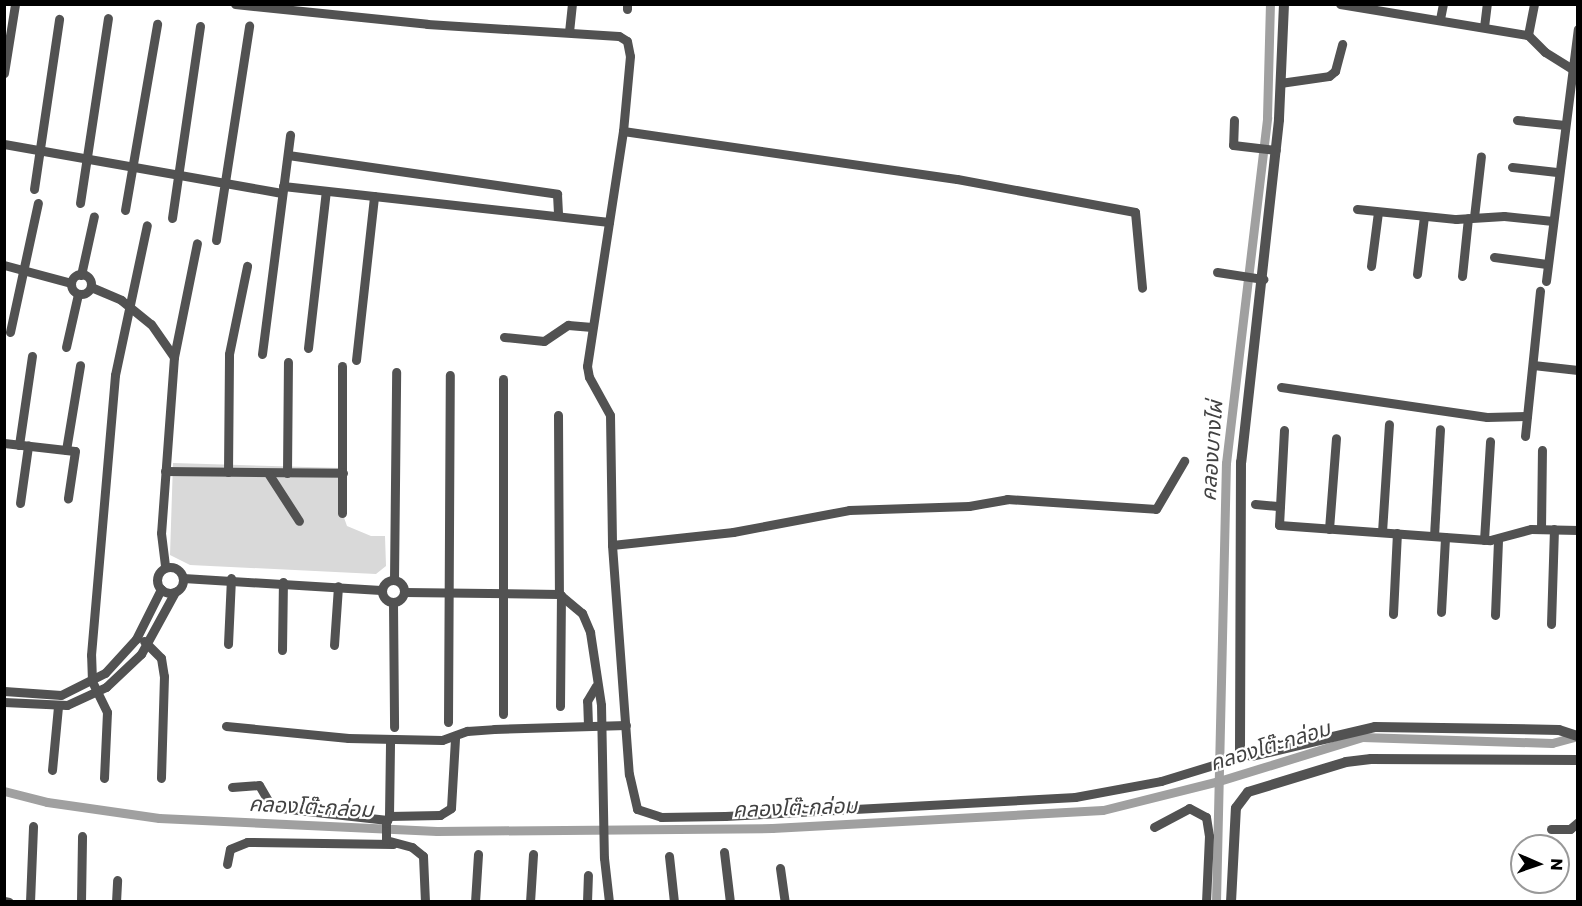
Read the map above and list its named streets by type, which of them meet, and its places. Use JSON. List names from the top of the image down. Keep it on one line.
{"water":["คลองบางไผ่","คลองโต๊ะกล่อม"],"north":"right"}
